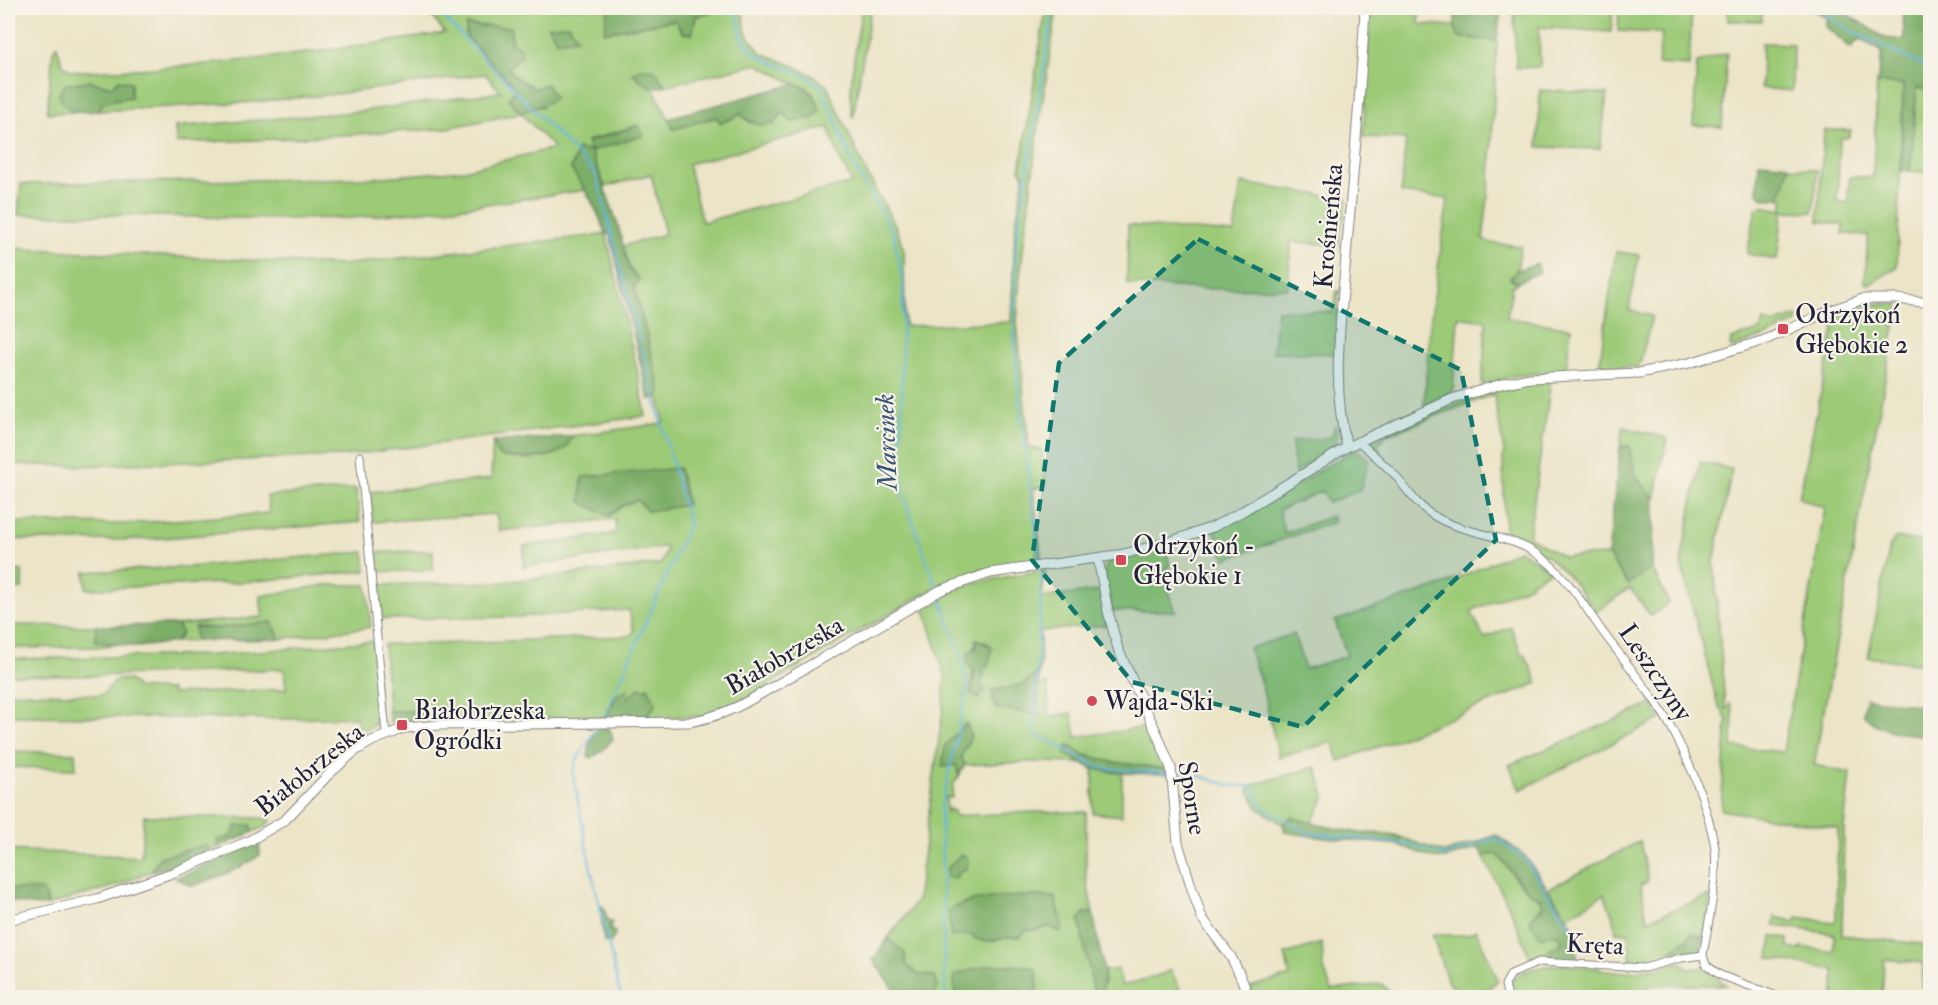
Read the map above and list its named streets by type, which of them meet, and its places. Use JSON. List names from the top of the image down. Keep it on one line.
{"streets":{"street":["Krośnieńska","Białobrzeska","Leszczyny","Sporne","Kręta"]},"crossings":[["Krośnieńska","Białobrzeska"],["Białobrzeska","Leszczyny"],["Białobrzeska","Sporne"],["Leszczyny","Kręta"]],"water":["Marcinek"],"places":{"transit":["Odrzykoń Głębokie 2","Odrzykoń - Głębokie 1","Białobrzeska Ogródki"],"other":["Wajda-Ski"]}}
